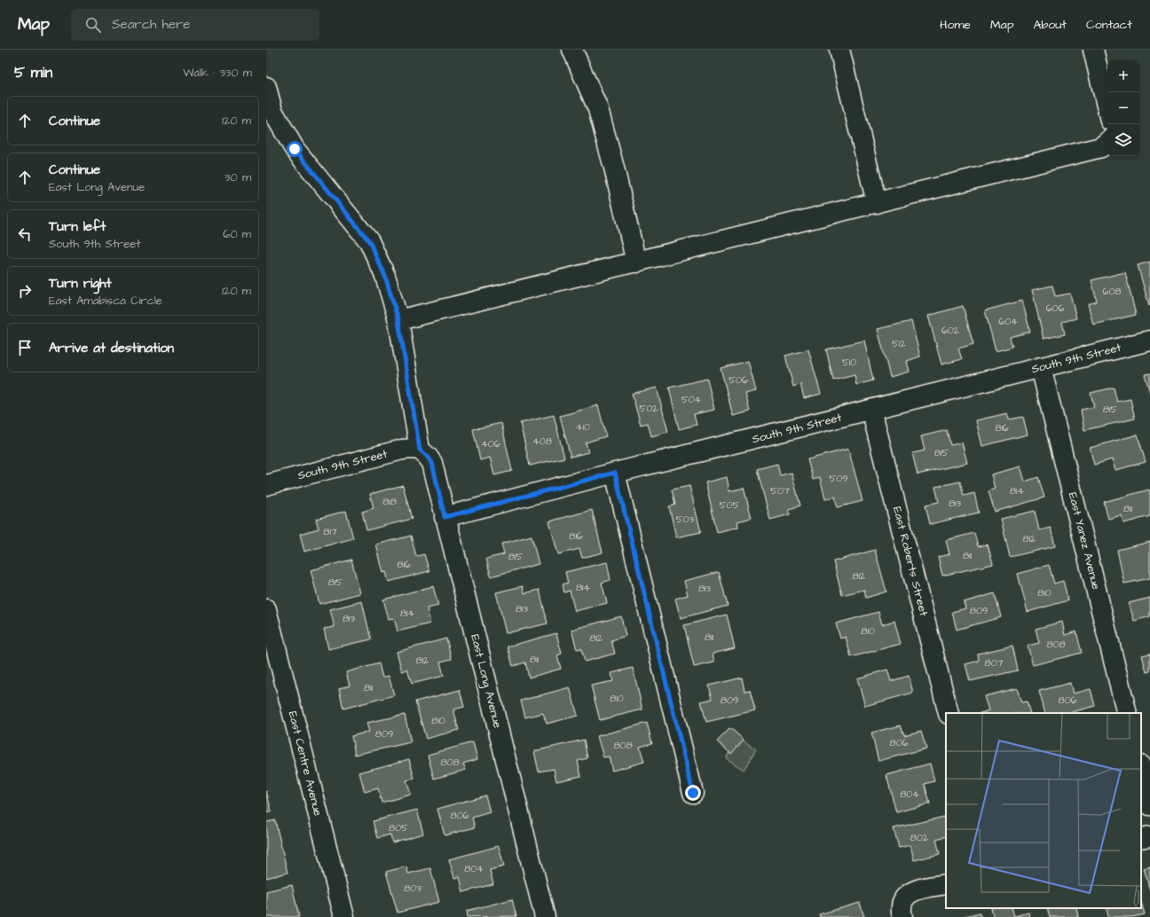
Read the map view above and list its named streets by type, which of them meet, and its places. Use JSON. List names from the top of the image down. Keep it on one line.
{"streets":{"street":["South 9th Street","East Yanez Avenue","East Roberts Street","East Long Avenue","East Centre Avenue"]},"crossings":[["South 9th Street","East Yanez Avenue"],["South 9th Street","East Roberts Street"],["South 9th Street","East Long Avenue"]],"house_numbers":["608","606","604","602","512","510","506","504","502","815","410","816","408","406","815","509","507","814","818","813","505","811","503","817","816","812","811","815","816","812","815","814","813","810","813","809","814","813","810","811","812","808","811","812","807","811","810","809","806","810","809","806","808","808","804","806","805","802","804","803"],"page":{"header":"Map","search":"Search here","nav":["Home","Map","About","Contact"],"heading":["5 min","Walk · 330 m"],"map_buttons":["+","−"],"list":[["Continue","120 m"],["Continue","East Long Avenue","30 m"],["Turn left","South 9th Street","60 m"],["Turn right","East Amabisca Circle","120 m"],"Arrive at destination"]}}
